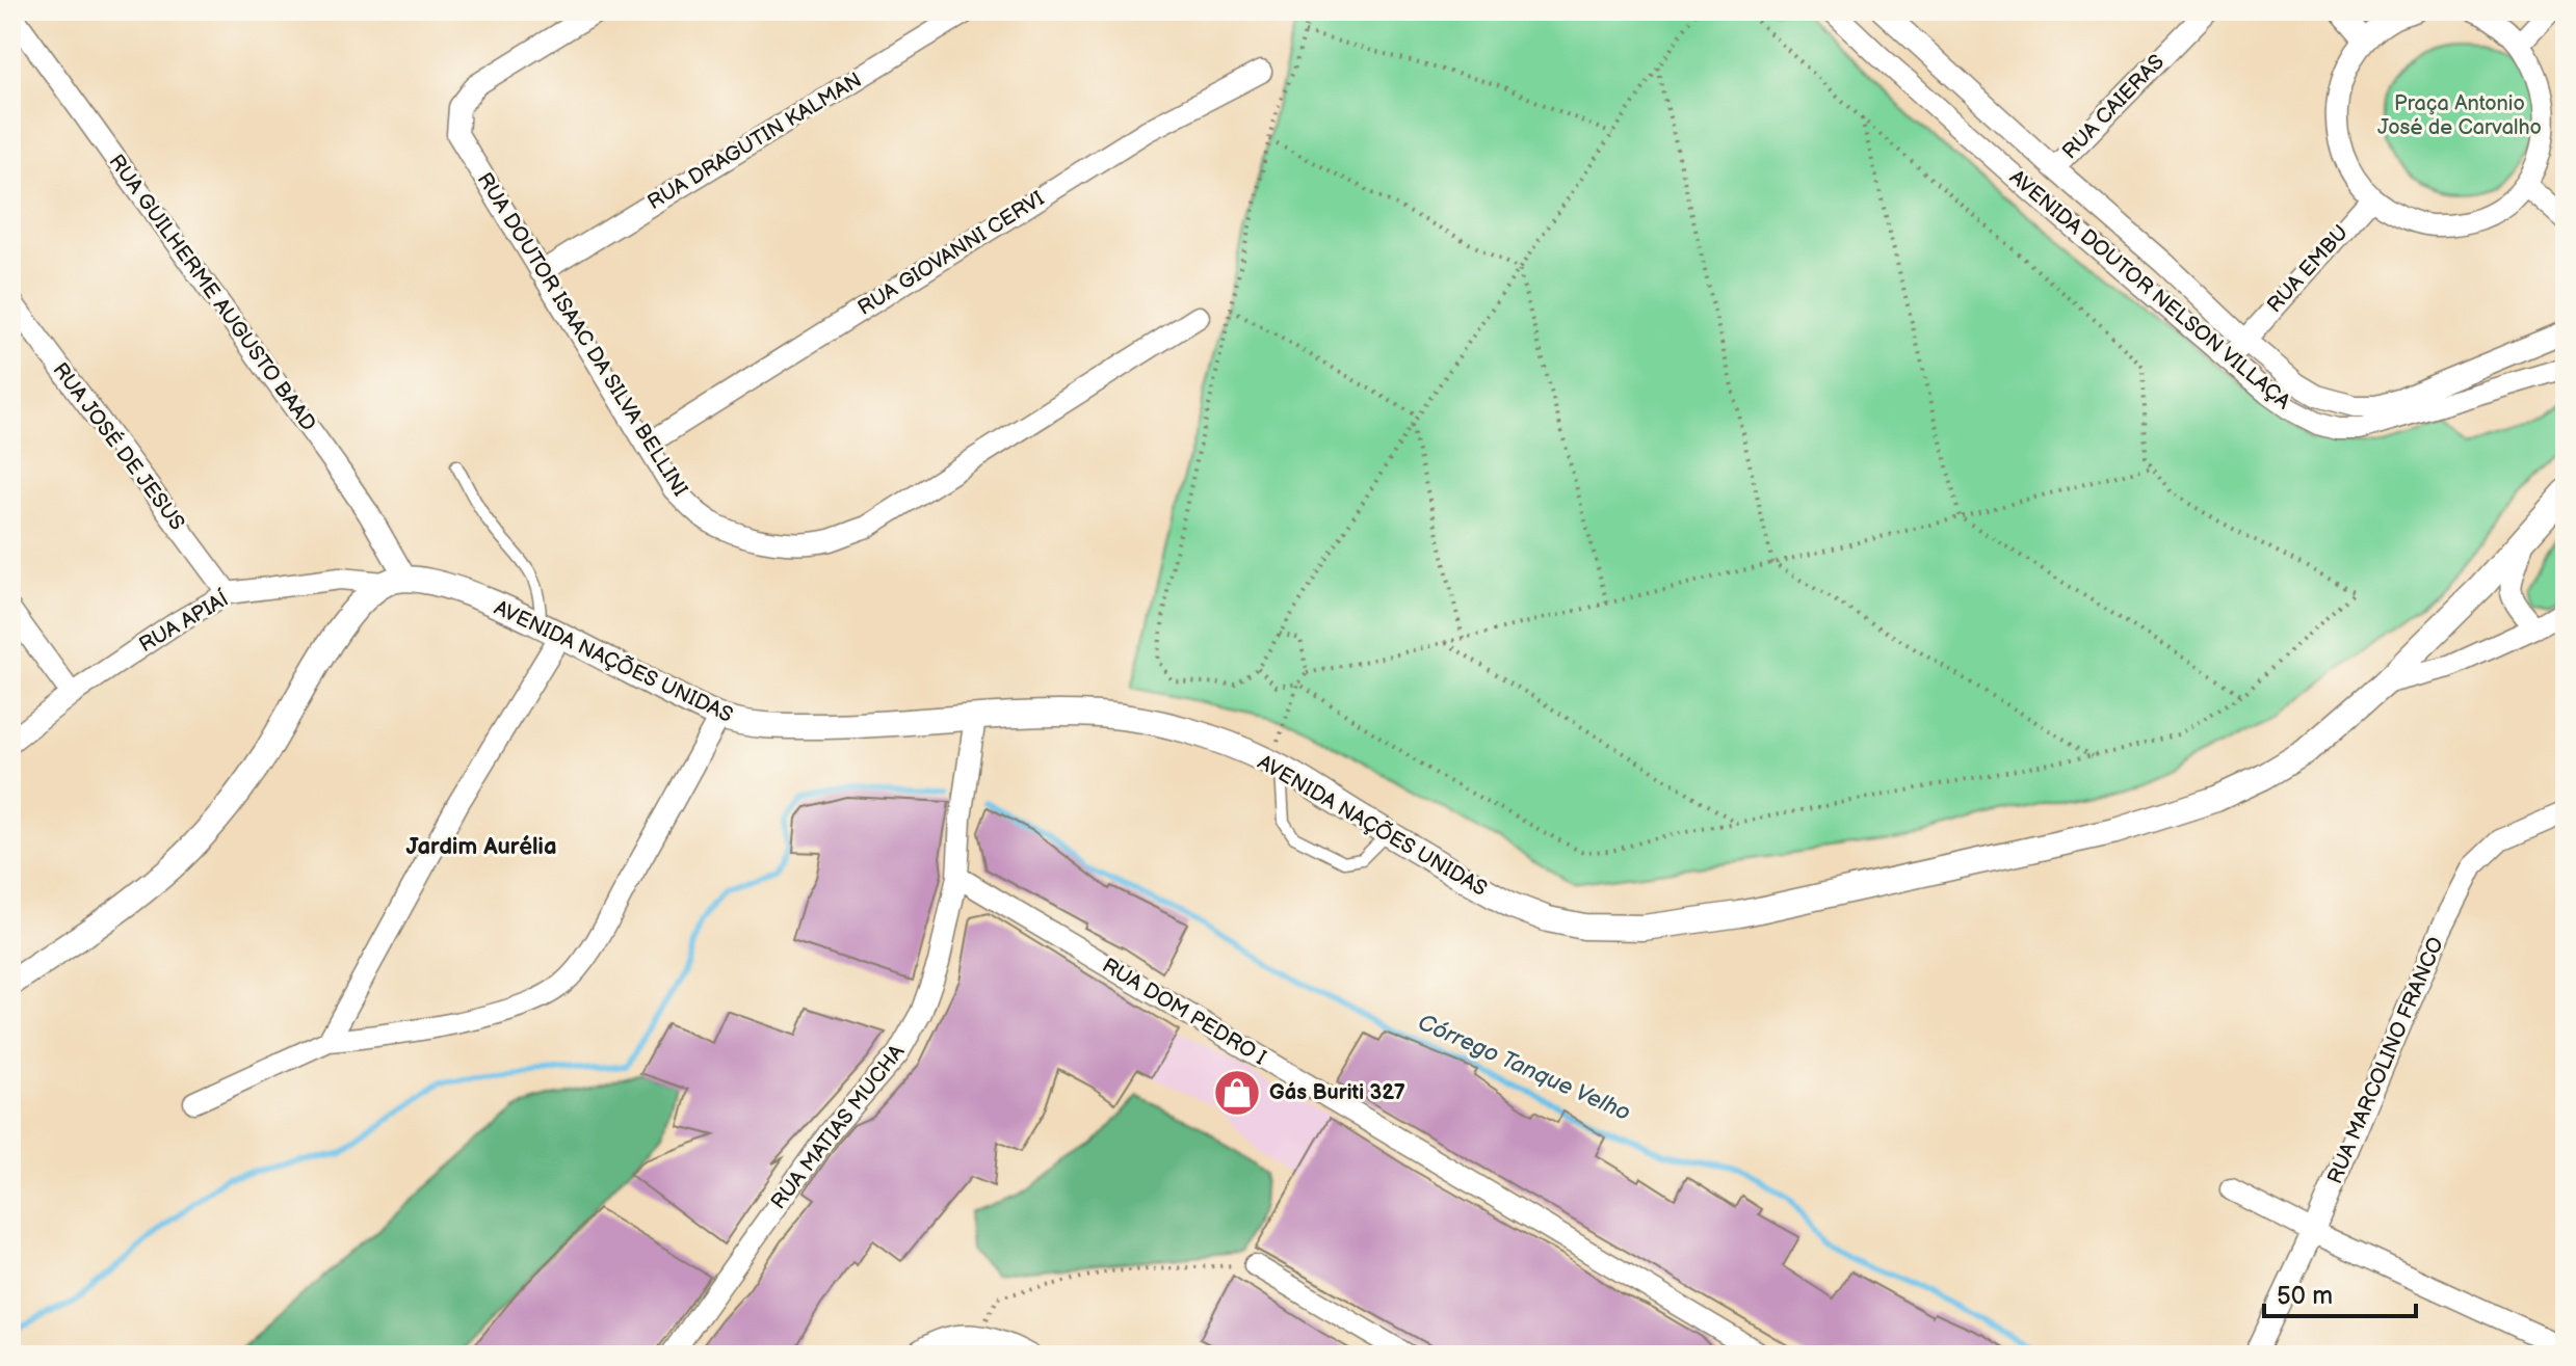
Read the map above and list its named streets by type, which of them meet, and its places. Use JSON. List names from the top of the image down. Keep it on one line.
{"streets":{"street":["RUA CAIERAS","RUA DRAGUTIN KALMAN","RUA GIOVANNI CERVI","RUA EMBU","AVENIDA DOUTOR NELSON VILLAÇA","RUA GUILHERME AUGUSTO BAAD","RUA DOUTOR ISAAC DA SILVA BELLINI","RUA JOSÉ DE JESUS","RUA APIAÍ","AVENIDA NAÇÕES UNIDAS","RUA DOM PEDRO I","RUA MARCOLINO FRANCO","RUA MATIAS MUCHA"]},"crossings":[["RUA CAIERAS","AVENIDA DOUTOR NELSON VILLAÇA"],["RUA DRAGUTIN KALMAN","RUA DOUTOR ISAAC DA SILVA BELLINI"],["RUA GIOVANNI CERVI","RUA DOUTOR ISAAC DA SILVA BELLINI"],["RUA EMBU","AVENIDA DOUTOR NELSON VILLAÇA"],["RUA GUILHERME AUGUSTO BAAD","RUA APIAÍ"],["RUA GUILHERME AUGUSTO BAAD","AVENIDA NAÇÕES UNIDAS"],["RUA JOSÉ DE JESUS","RUA APIAÍ"],["RUA APIAÍ","AVENIDA NAÇÕES UNIDAS"],["RUA DOM PEDRO I","RUA MATIAS MUCHA"]],"districts":["Jardim Aurélia"],"water":["Córrego Tanque Velho"],"parks":["Praça Antonio José de Carvalho"],"places":{"shop":["Gás Buriti 327"]},"scale_bar":"50 m"}
